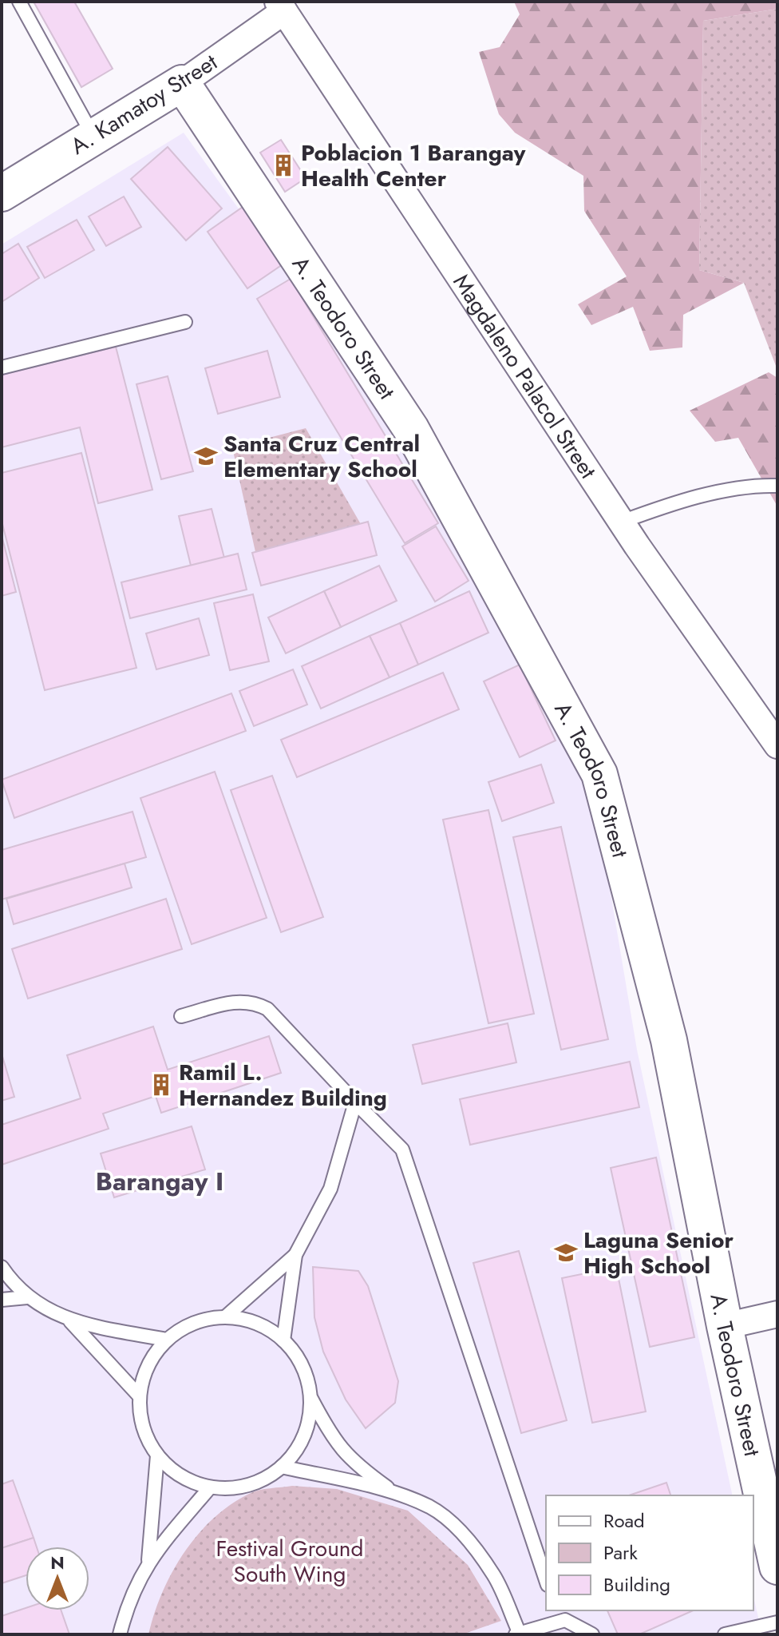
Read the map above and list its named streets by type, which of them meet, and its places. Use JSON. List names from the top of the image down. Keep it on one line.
{"streets":{"street":["A. Kamatoy Street","A. Teodoro Street","Magdaleno Palacol Street"]},"crossings":[["A. Kamatoy Street","A. Teodoro Street"],["A. Kamatoy Street","Magdaleno Palacol Street"]],"districts":["Barangay I"],"parks":["Festival Ground South Wing"],"places":{"building":["Poblacion 1 Barangay Health Center","Ramil L. Hernandez Building"],"school or university":["Santa Cruz Central Elementary School","Laguna Senior High School"]},"legend":["Road","Park","Building"],"north":"top"}
